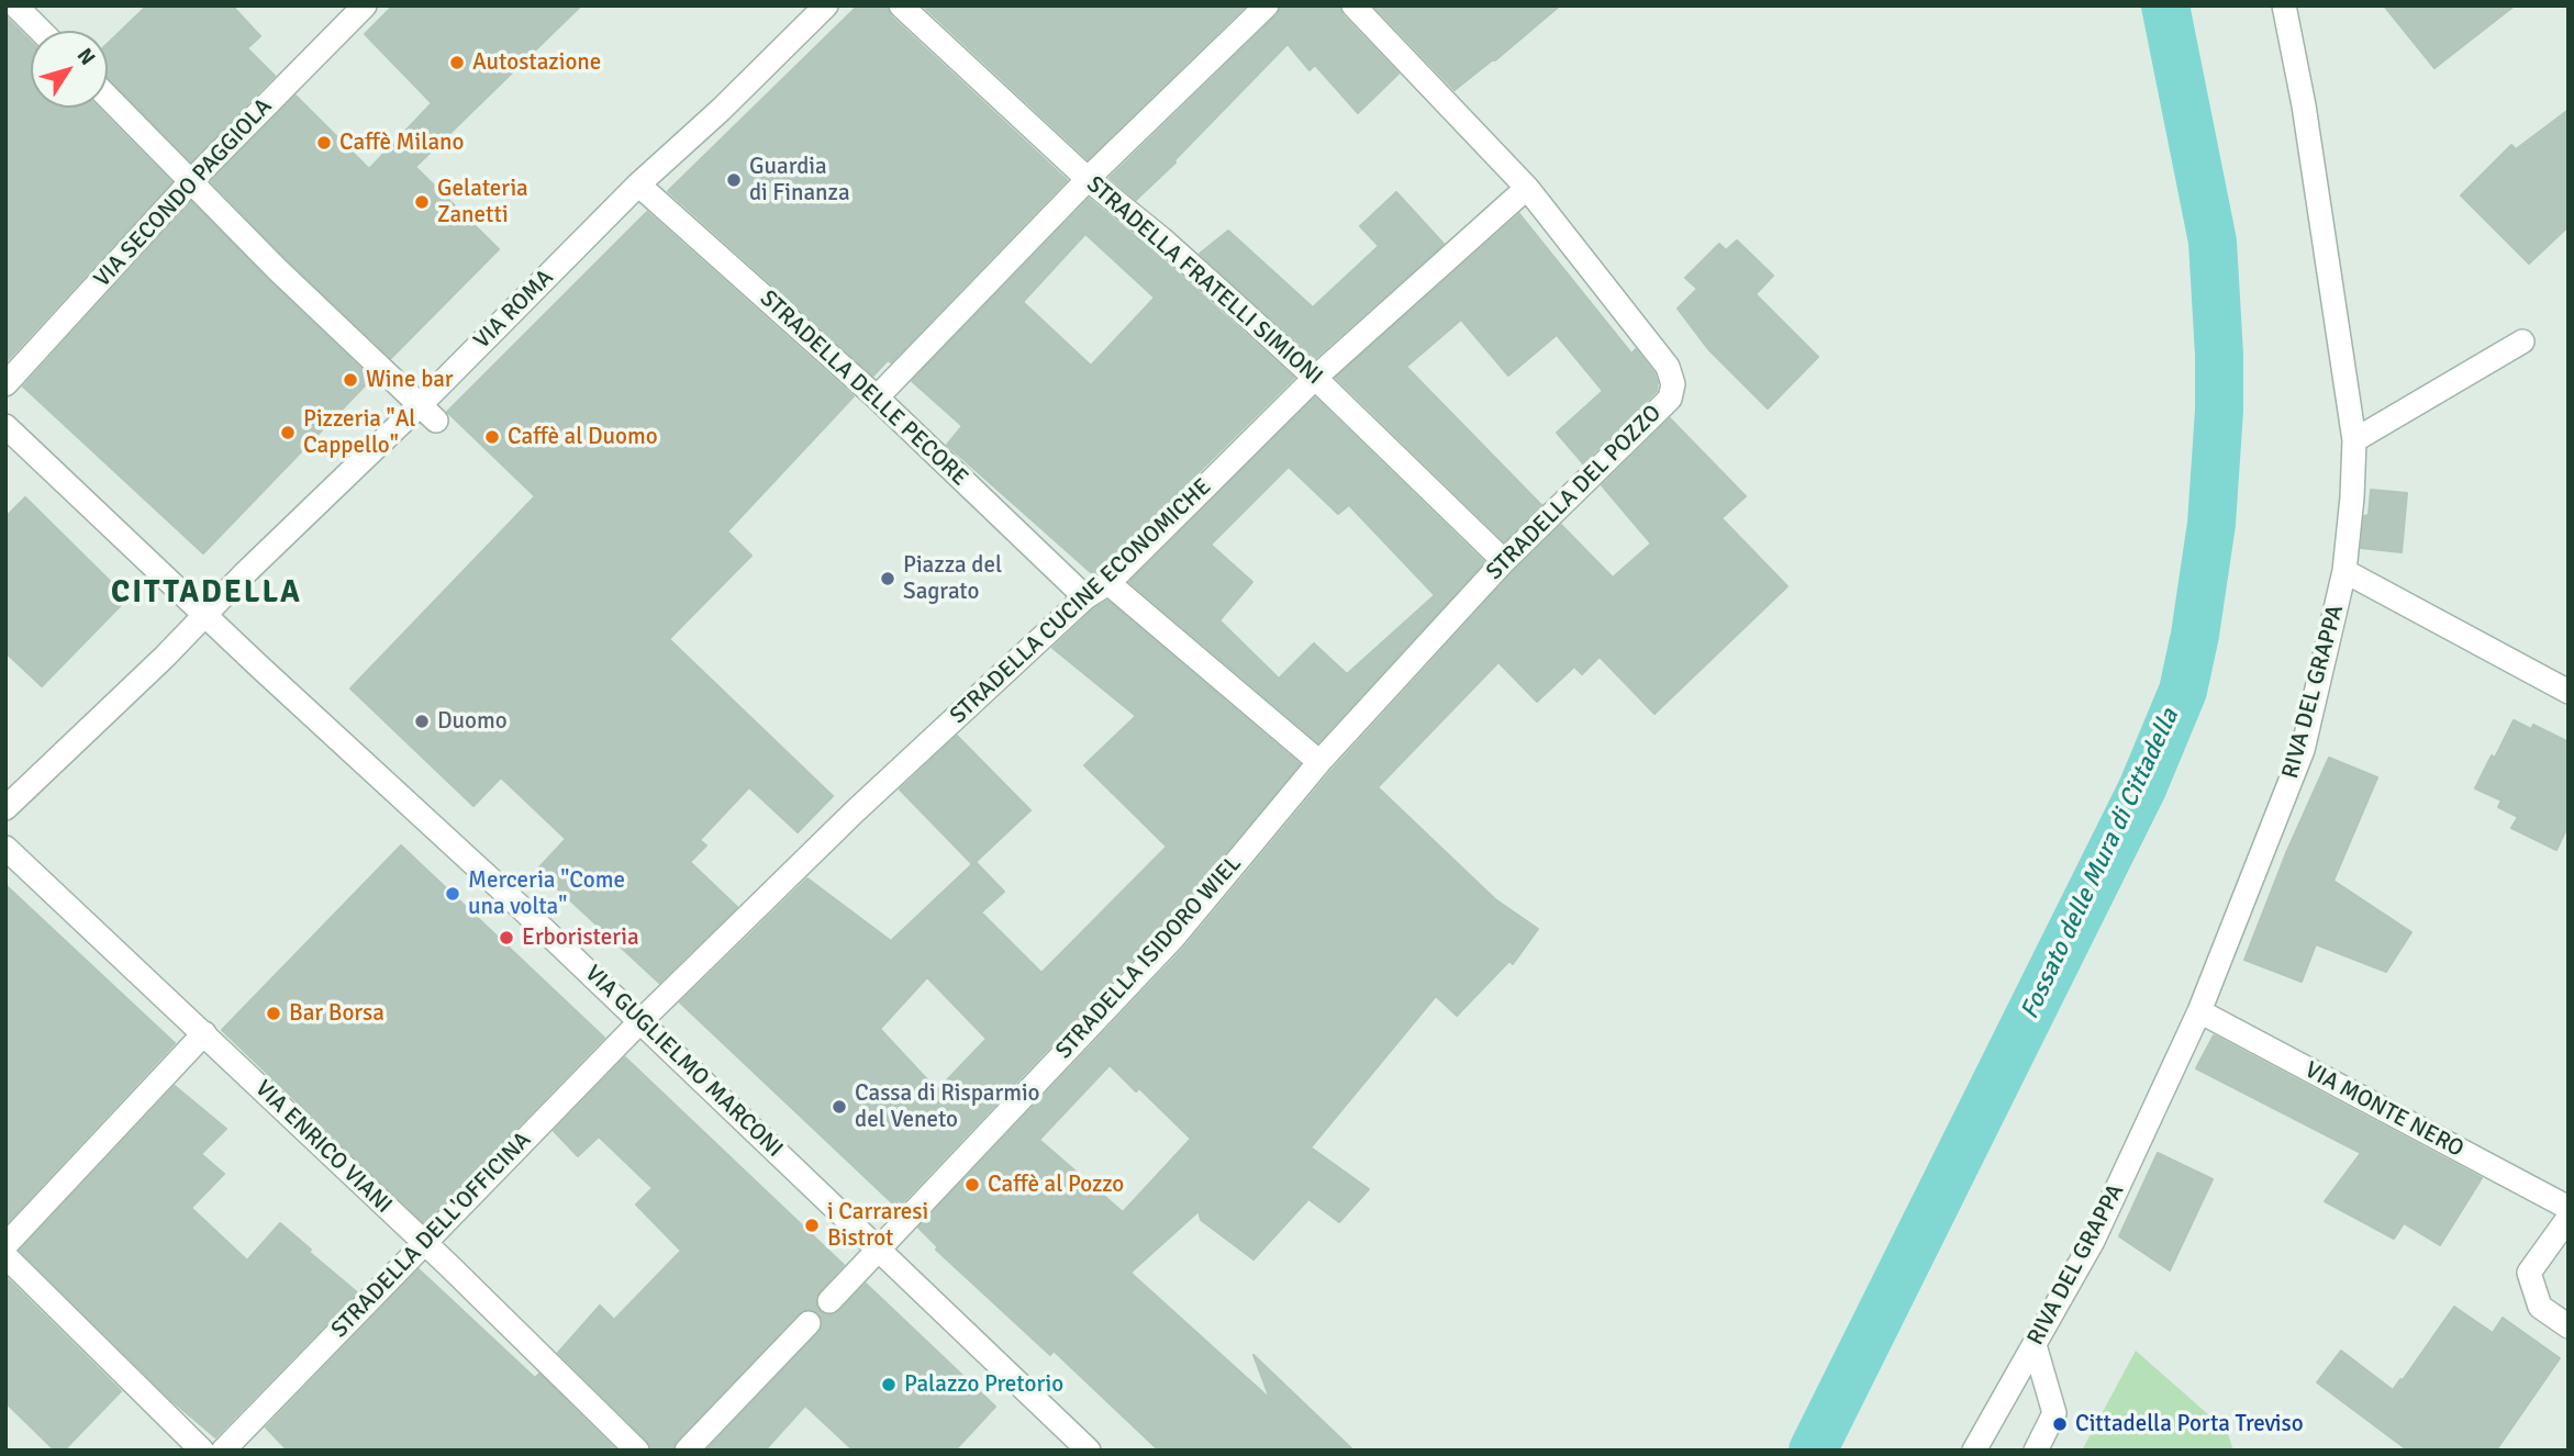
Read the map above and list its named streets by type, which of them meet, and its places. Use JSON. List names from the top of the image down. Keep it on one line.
{"streets":{"street":["VIA SECONDO PAGGIOLA","STRADELLA FRATELLI SIMIONI","VIA ROMA","STRADELLA DELLE PECORE","STRADELLA DEL POZZO","STRADELLA CUCINE ECONOMICHE","RIVA DEL GRAPPA","STRADELLA ISIDORO WIEL","VIA GUGLIELMO MARCONI","VIA MONTE NERO","VIA ENRICO VIANI","STRADELLA DELL'OFFICINA"]},"crossings":[["STRADELLA FRATELLI SIMIONI","STRADELLA DEL POZZO"],["STRADELLA FRATELLI SIMIONI","STRADELLA CUCINE ECONOMICHE"],["VIA ROMA","STRADELLA DELLE PECORE"],["VIA ROMA","VIA GUGLIELMO MARCONI"],["STRADELLA DELLE PECORE","STRADELLA CUCINE ECONOMICHE"],["STRADELLA DEL POZZO","STRADELLA CUCINE ECONOMICHE"],["STRADELLA DEL POZZO","STRADELLA ISIDORO WIEL"],["STRADELLA CUCINE ECONOMICHE","VIA GUGLIELMO MARCONI"],["STRADELLA CUCINE ECONOMICHE","STRADELLA DELL'OFFICINA"],["RIVA DEL GRAPPA","VIA MONTE NERO"],["STRADELLA ISIDORO WIEL","VIA GUGLIELMO MARCONI"],["VIA GUGLIELMO MARCONI","STRADELLA DELL'OFFICINA"],["VIA ENRICO VIANI","STRADELLA DELL'OFFICINA"]],"districts":["CITTADELLA"],"water":["Fossato delle Mura di Cittadella"],"places":["Autostazione","Caffè Milano","Guardia di Finanza","Gelateria Zanetti","Wine bar","Pizzeria \"Al Cappello\"","Caffè al Duomo","Piazza del Sagrato","Duomo","Merceria \"Come una volta\"","Erboristeria","Bar Borsa","Cassa di Risparmio del Veneto","Caffè al Pozzo","i Carraresi Bistrot","Palazzo Pretorio","Cittadella Porta Treviso"],"north":"top right"}
